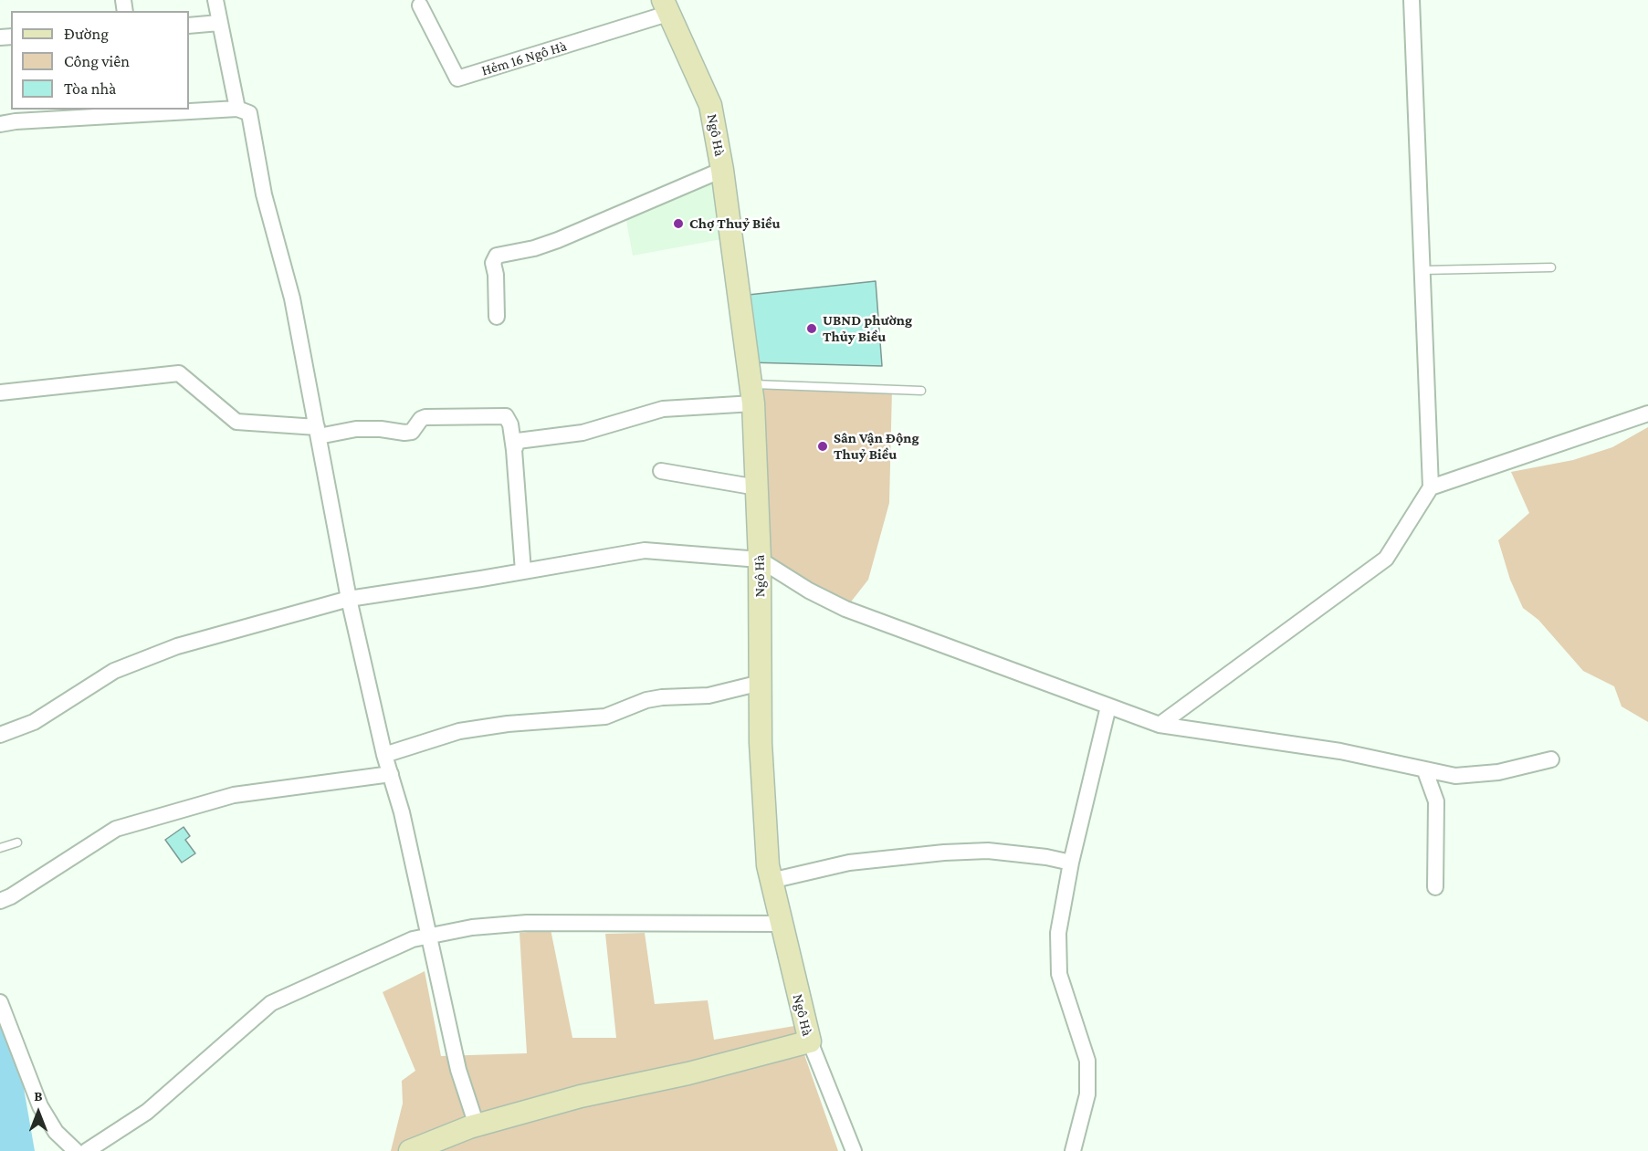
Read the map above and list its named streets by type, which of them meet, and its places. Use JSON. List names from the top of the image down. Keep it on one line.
{"streets":{"street":["Hẻm 16 Ngô Hà","Ngô Hà"]},"crossings":[["Hẻm 16 Ngô Hà","Ngô Hà"]],"places":["Chợ Thuỷ Biều","UBND phường Thủy Biều","Sân Vận Động Thuỷ Biều"],"legend":["Đường","Công viên","Tòa nhà"],"north":"top"}
